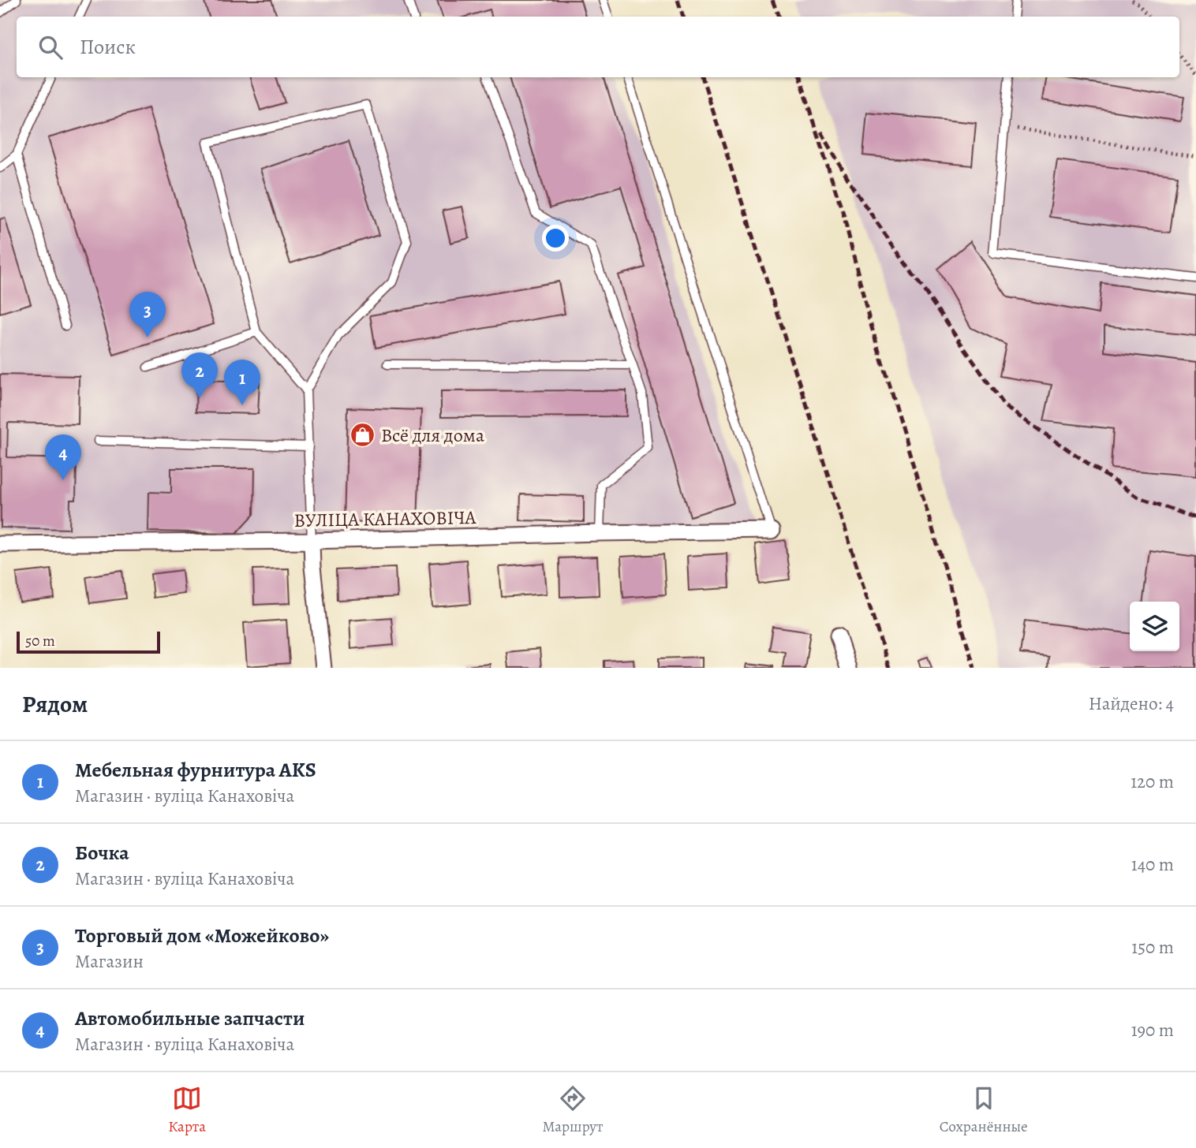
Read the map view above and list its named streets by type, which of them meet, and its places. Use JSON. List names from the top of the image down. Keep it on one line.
{"streets":{"street":["ВУЛІЦА КАНАХОВІЧА"]},"places":{"shop":["Всё для дома"]},"scale_bar":"50 m","page":{"search":"Поиск","pins":["3","2","1","4"],"scale":"50 m","heading":["Рядом","Найдено: 4"],"list":[{"mark":"1","name":"Мебельная фурнитура AKS","note":"Магазин · вуліца Канаховіча","value":"120 m"},{"mark":"2","name":"Бочка","note":"Магазин · вуліца Канаховіча","value":"140 m"},{"mark":"3","name":"Торговый дом «Можейково»","note":"Магазин","value":"150 m"},{"mark":"4","name":"Автомобильные запчасти","note":"Магазин · вуліца Канаховіча","value":"190 m"}],"nav":["Карта","Маршрут","Сохранённые"]}}
